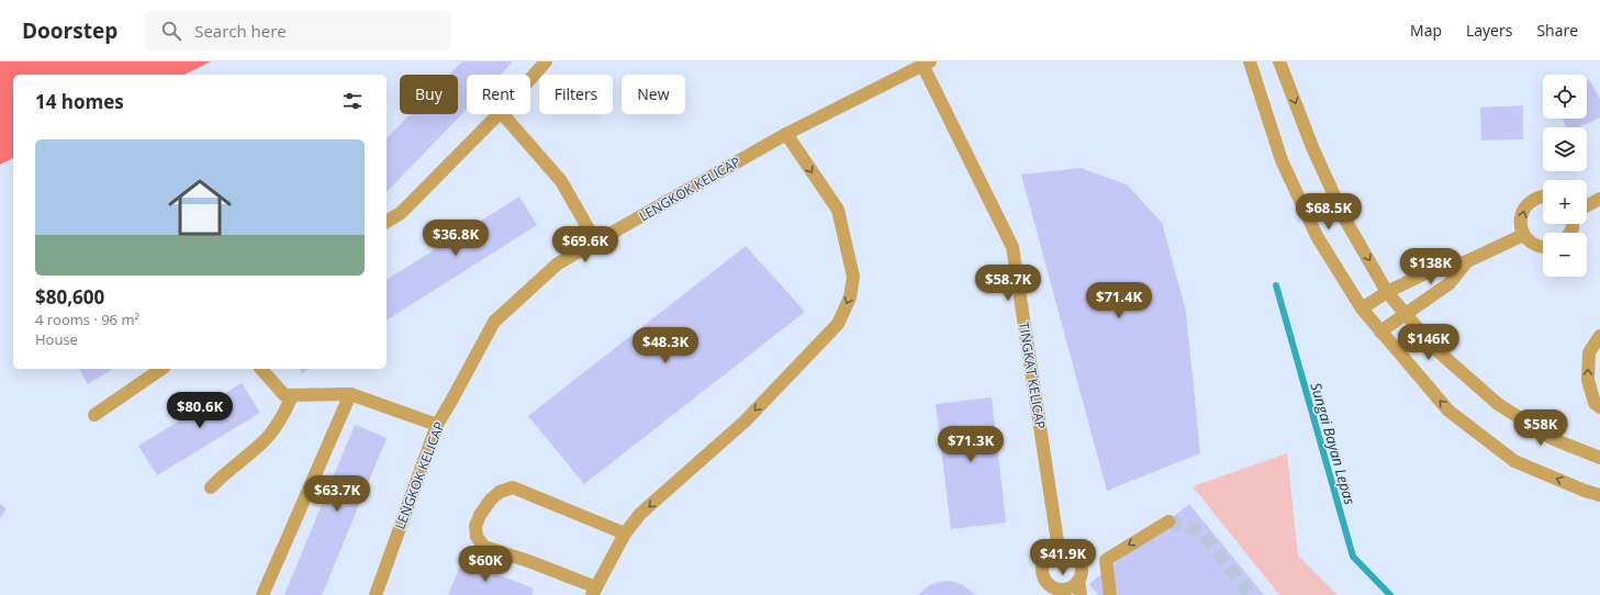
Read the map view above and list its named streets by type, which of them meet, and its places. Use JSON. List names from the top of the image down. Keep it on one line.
{"streets":{"street":["LENGKOK KELICAP","TINGKAT KELICAP"]},"crossings":[["LENGKOK KELICAP","TINGKAT KELICAP"]],"water":["Sungai Bayan Lepas"],"page":{"header":"Doorstep","search":"Search here","nav":["Map","Layers","Share"],"map_buttons":["+","−"],"chip":["Buy","Rent","Filters","New"],"heading":"14 homes","list":[{"name":"$80,600","note":"4 rooms · 96 m² · House"}],"price":["$68.5K","$36.8K","$69.6K","$138K","$58.7K","$71.4K","$146K","$48.3K","$80.6K","$58K","$71.3K","$63.7K","$41.9K","$60K"]}}
